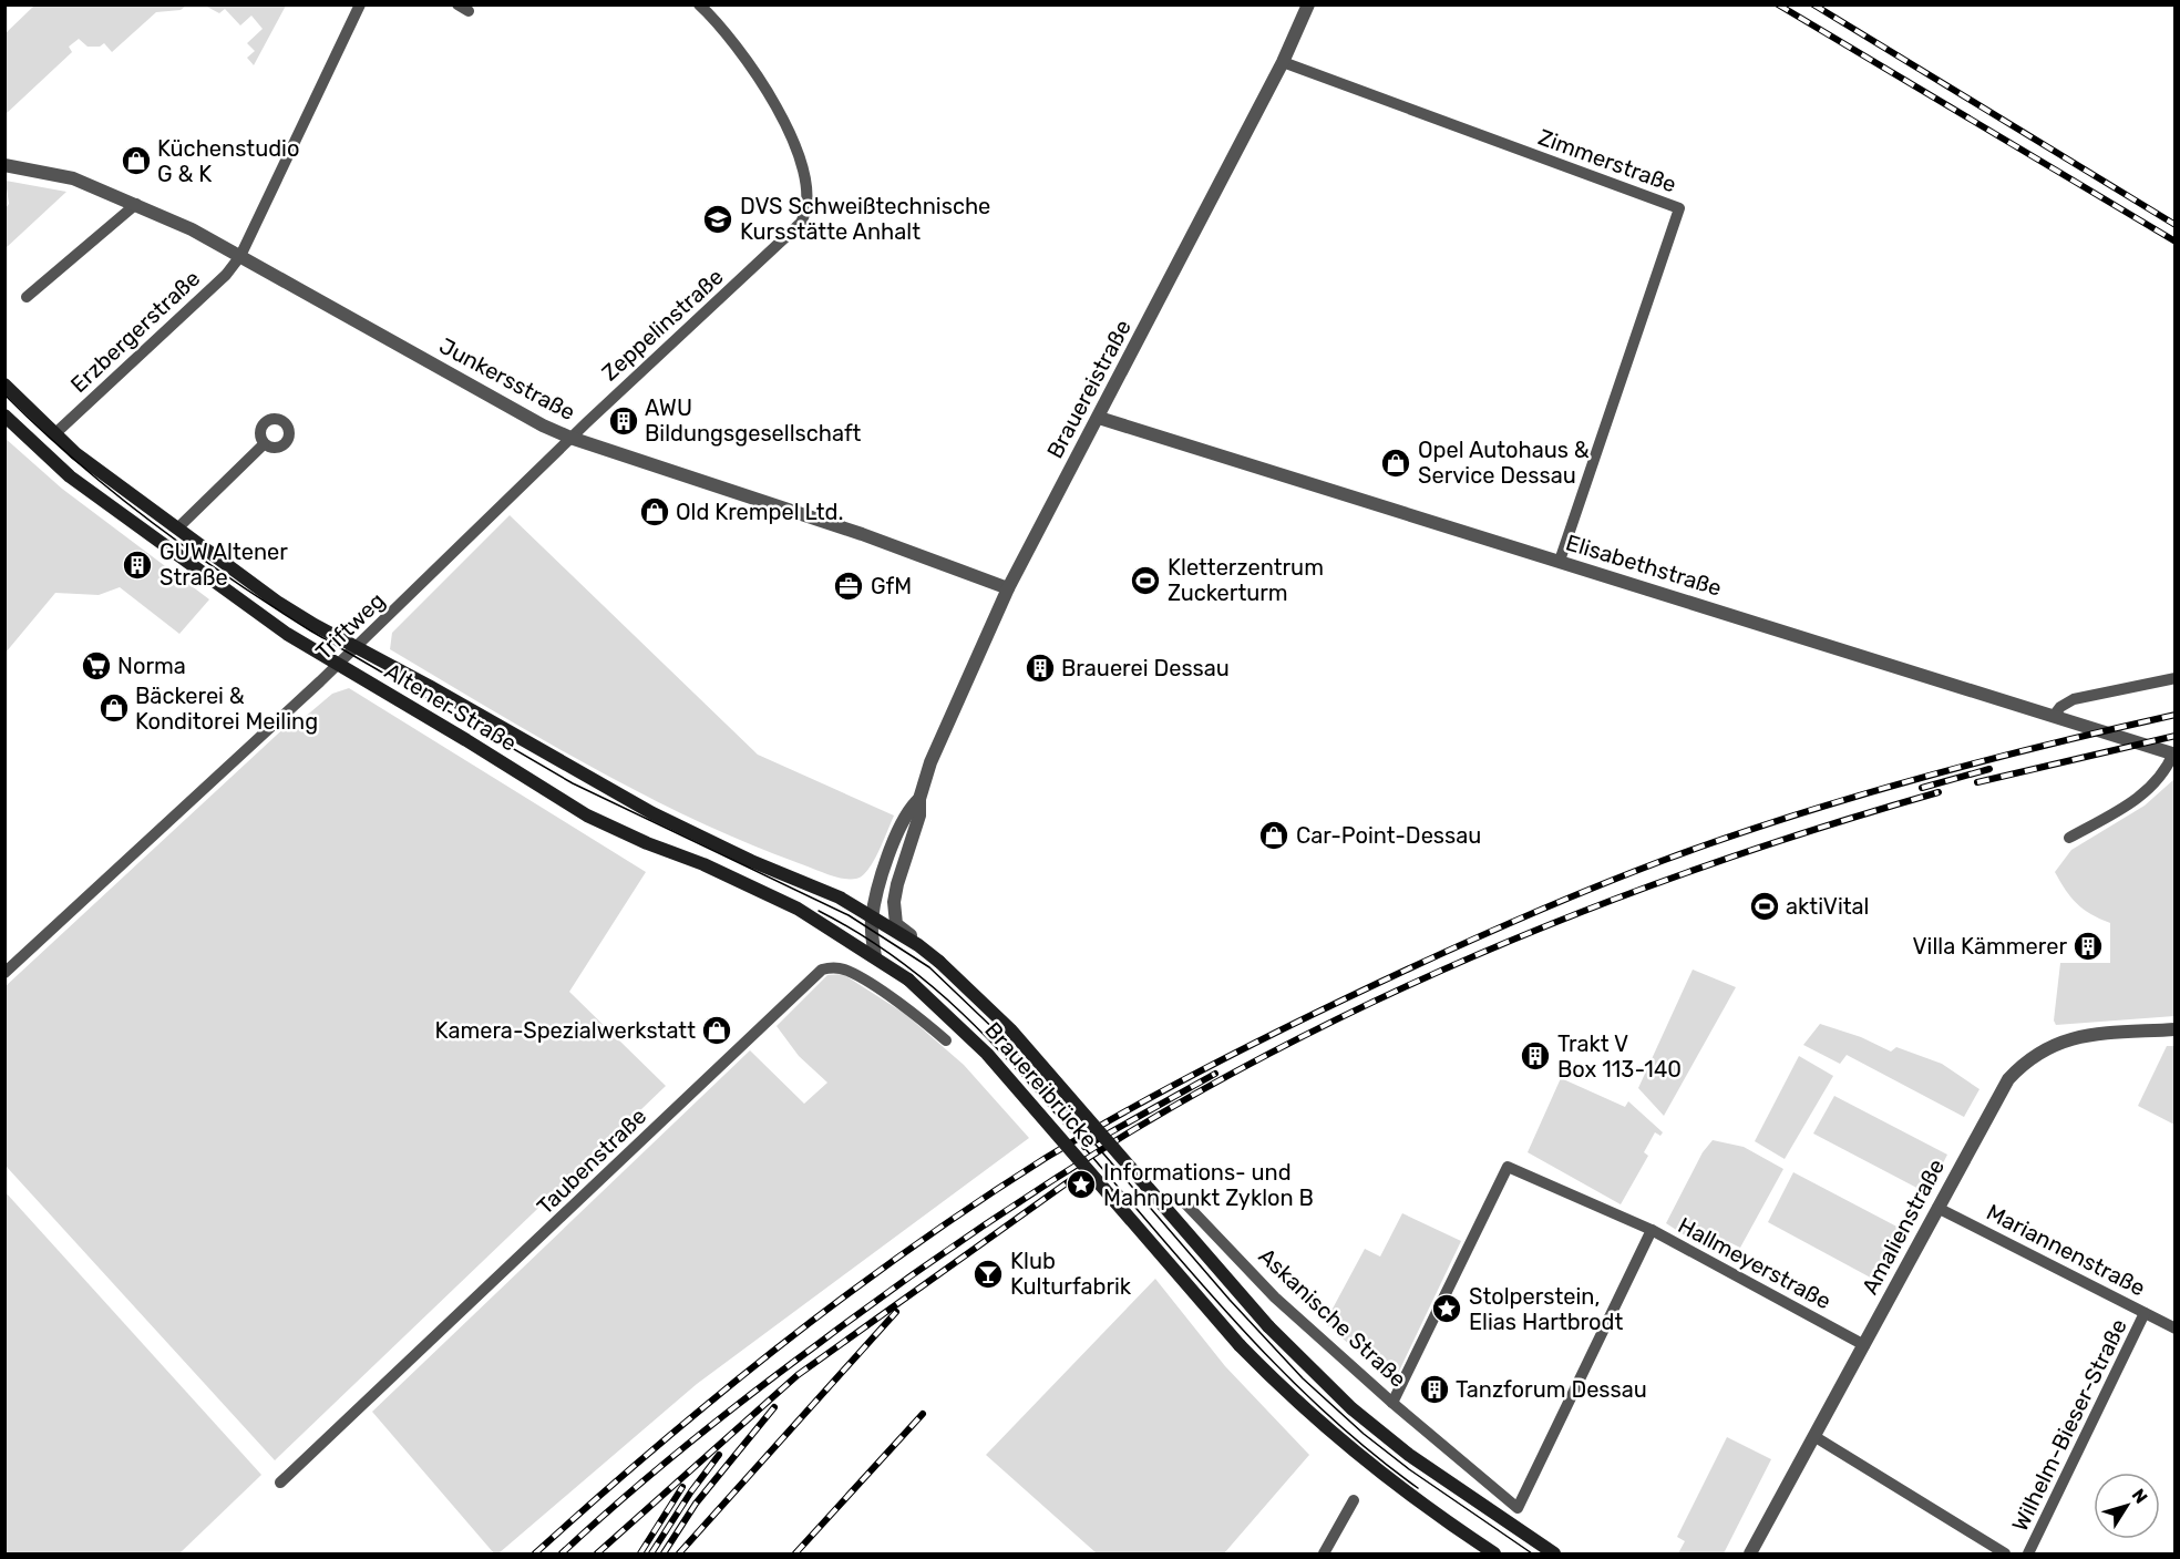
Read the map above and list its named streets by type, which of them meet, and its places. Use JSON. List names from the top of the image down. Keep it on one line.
{"streets":{"main road":["Altener Straße","Brauereibrücke"],"street":["Zimmerstraße","Zeppelinstraße","Erzbergerstraße","Junkersstraße","Brauereistraße","Elisabethstraße","Triftweg","Taubenstraße","Amalienstraße","Mariannenstraße","Hallmeyerstraße","Askanische Straße","Wilhelm-Bieser-Straße"]},"crossings":[["Zimmerstraße","Brauereistraße"],["Zimmerstraße","Elisabethstraße"],["Zeppelinstraße","Junkersstraße"],["Zeppelinstraße","Triftweg"],["Erzbergerstraße","Junkersstraße"],["Erzbergerstraße","Altener Straße"],["Junkersstraße","Brauereistraße"],["Junkersstraße","Triftweg"],["Brauereistraße","Elisabethstraße"],["Brauereistraße","Altener Straße"],["Triftweg","Altener Straße"],["Altener Straße","Brauereibrücke"],["Amalienstraße","Mariannenstraße"],["Amalienstraße","Hallmeyerstraße"],["Mariannenstraße","Wilhelm-Bieser-Straße"],["Hallmeyerstraße","Askanische Straße"]],"places":{"shop":["Küchenstudio G & K","Opel Autohaus & Service Dessau","Old Krempel Ltd.","Bäckerei & Konditorei Meiling","Car-Point-Dessau","Kamera-Spezialwerkstatt"],"school or university":["DVS Schweißtechnische Kursstätte Anhalt"],"building":["AWU Bildungsgesellschaft","GUW Altener Straße","Brauerei Dessau","Villa Kämmerer","Trakt V Box 113-140","Tanzforum Dessau"],"sports":["Kletterzentrum Zuckerturm","aktiVital"],"office":["GfM"],"supermarket":["Norma"],"place":["Informations- und Mahnpunkt Zyklon B","Stolperstein, Elias Hartbrodt"],"bar":["Klub Kulturfabrik"]},"north":"top right"}
